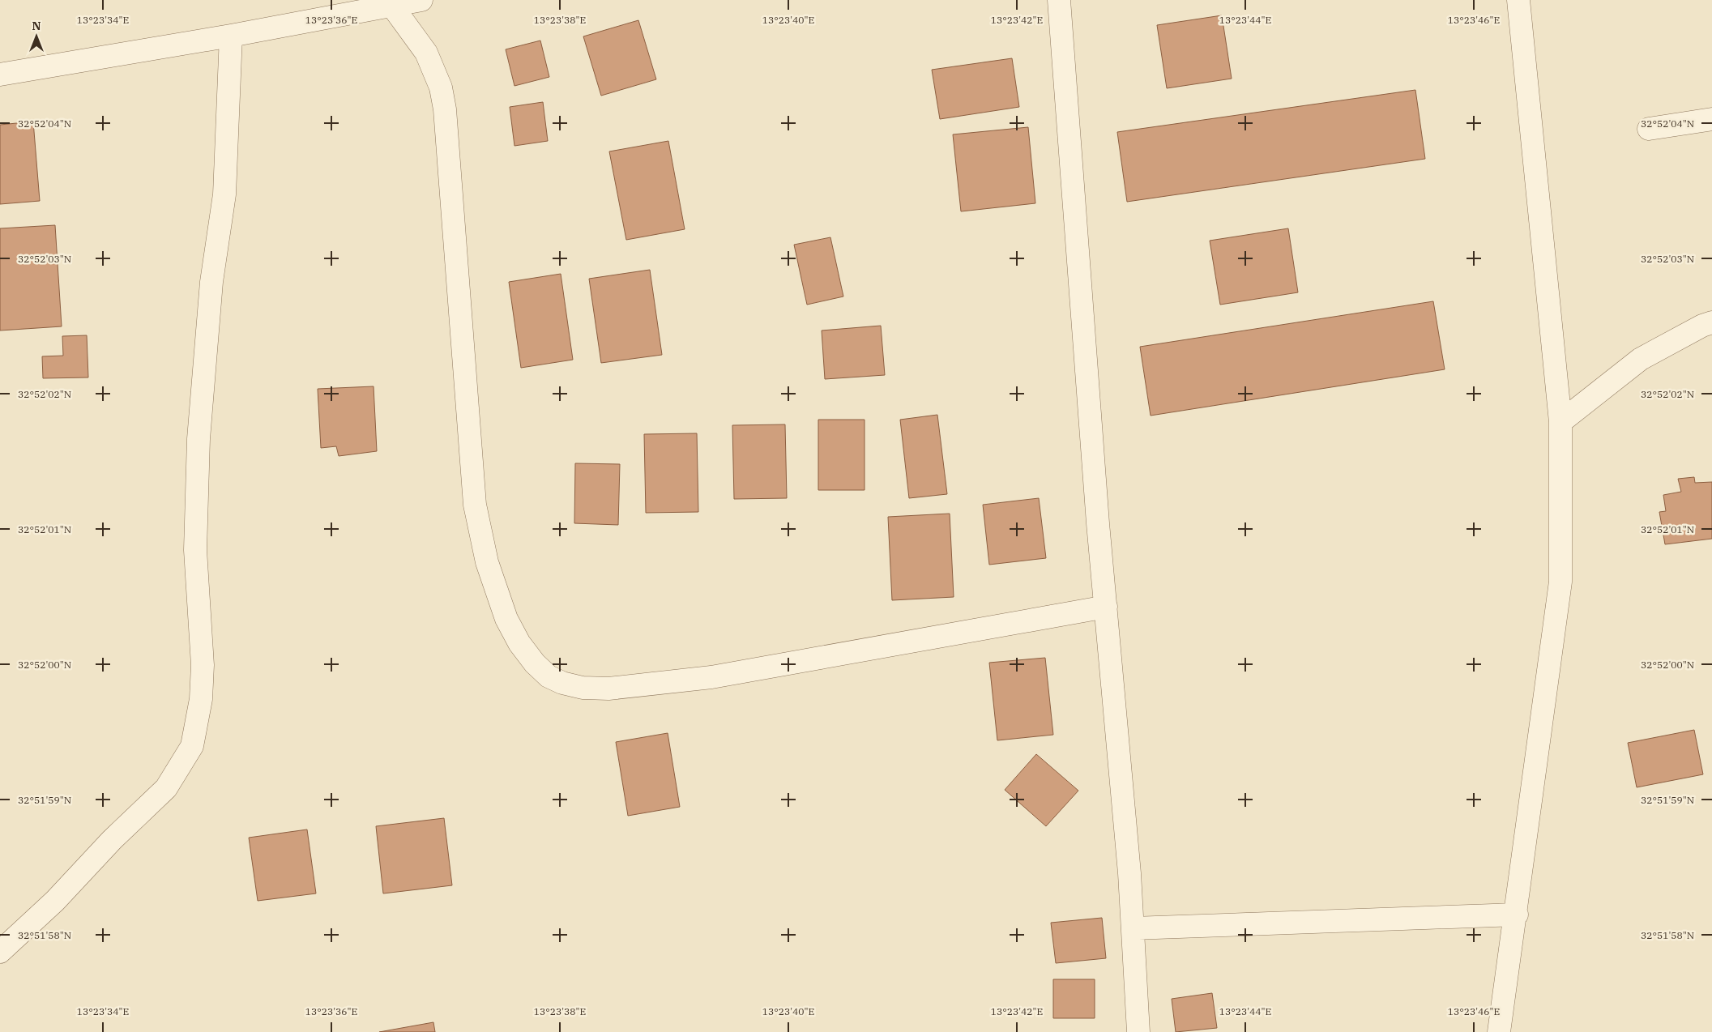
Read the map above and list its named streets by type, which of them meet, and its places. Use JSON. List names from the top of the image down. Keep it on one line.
{"north":"top","coordinates":["13°23'34\"E","13°23'36\"E","13°23'38\"E","13°23'40\"E","13°23'42\"E","13°23'44\"E","13°23'46\"E","32°52'04\"N","32°52'03\"N","32°52'02\"N","32°52'01\"N","32°52'00\"N","32°51'59\"N","32°51'58\"N"]}
